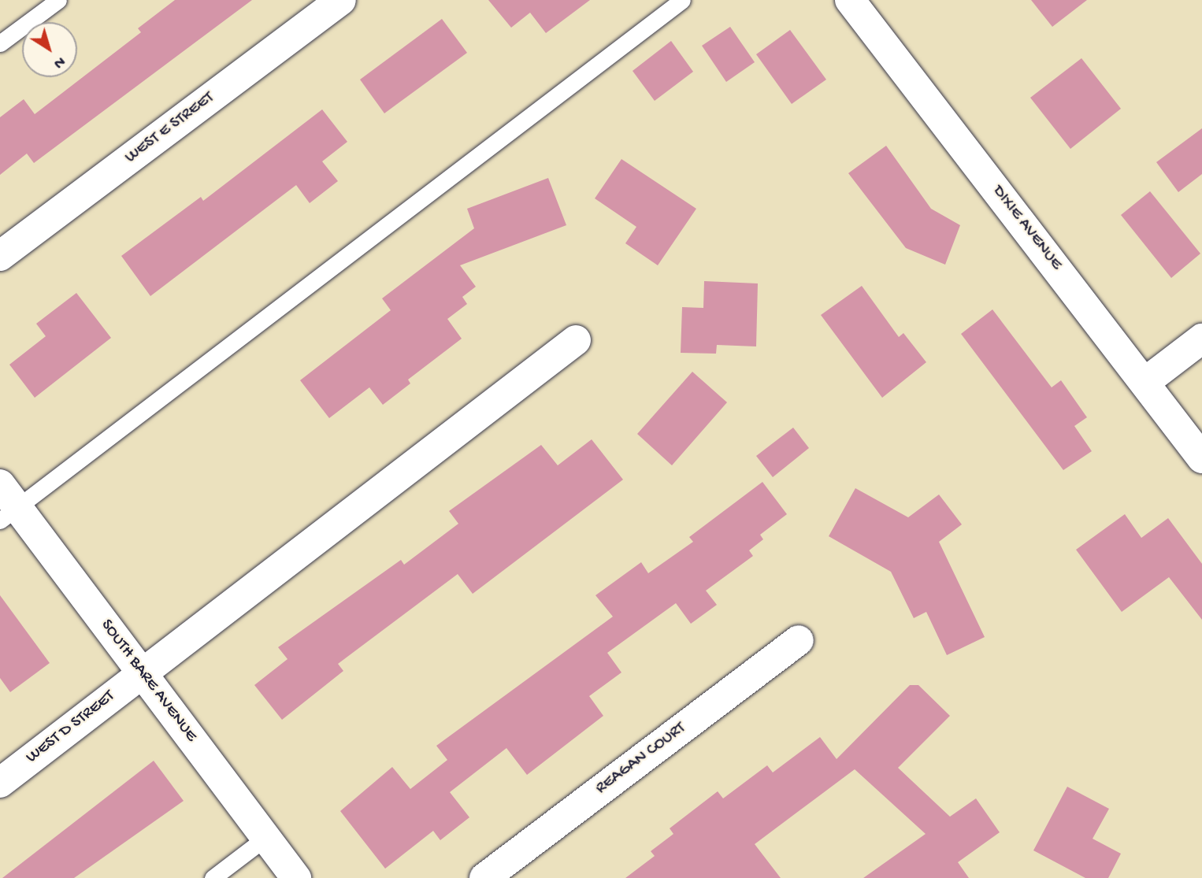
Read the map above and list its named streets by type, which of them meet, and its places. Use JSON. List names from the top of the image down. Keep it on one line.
{"streets":{"street":["WEST E STREET","DIXIE AVENUE","SOUTH BARE AVENUE","WEST D STREET","REAGAN COURT"]},"crossings":[["SOUTH BARE AVENUE","WEST D STREET"]],"north":"bottom right"}
